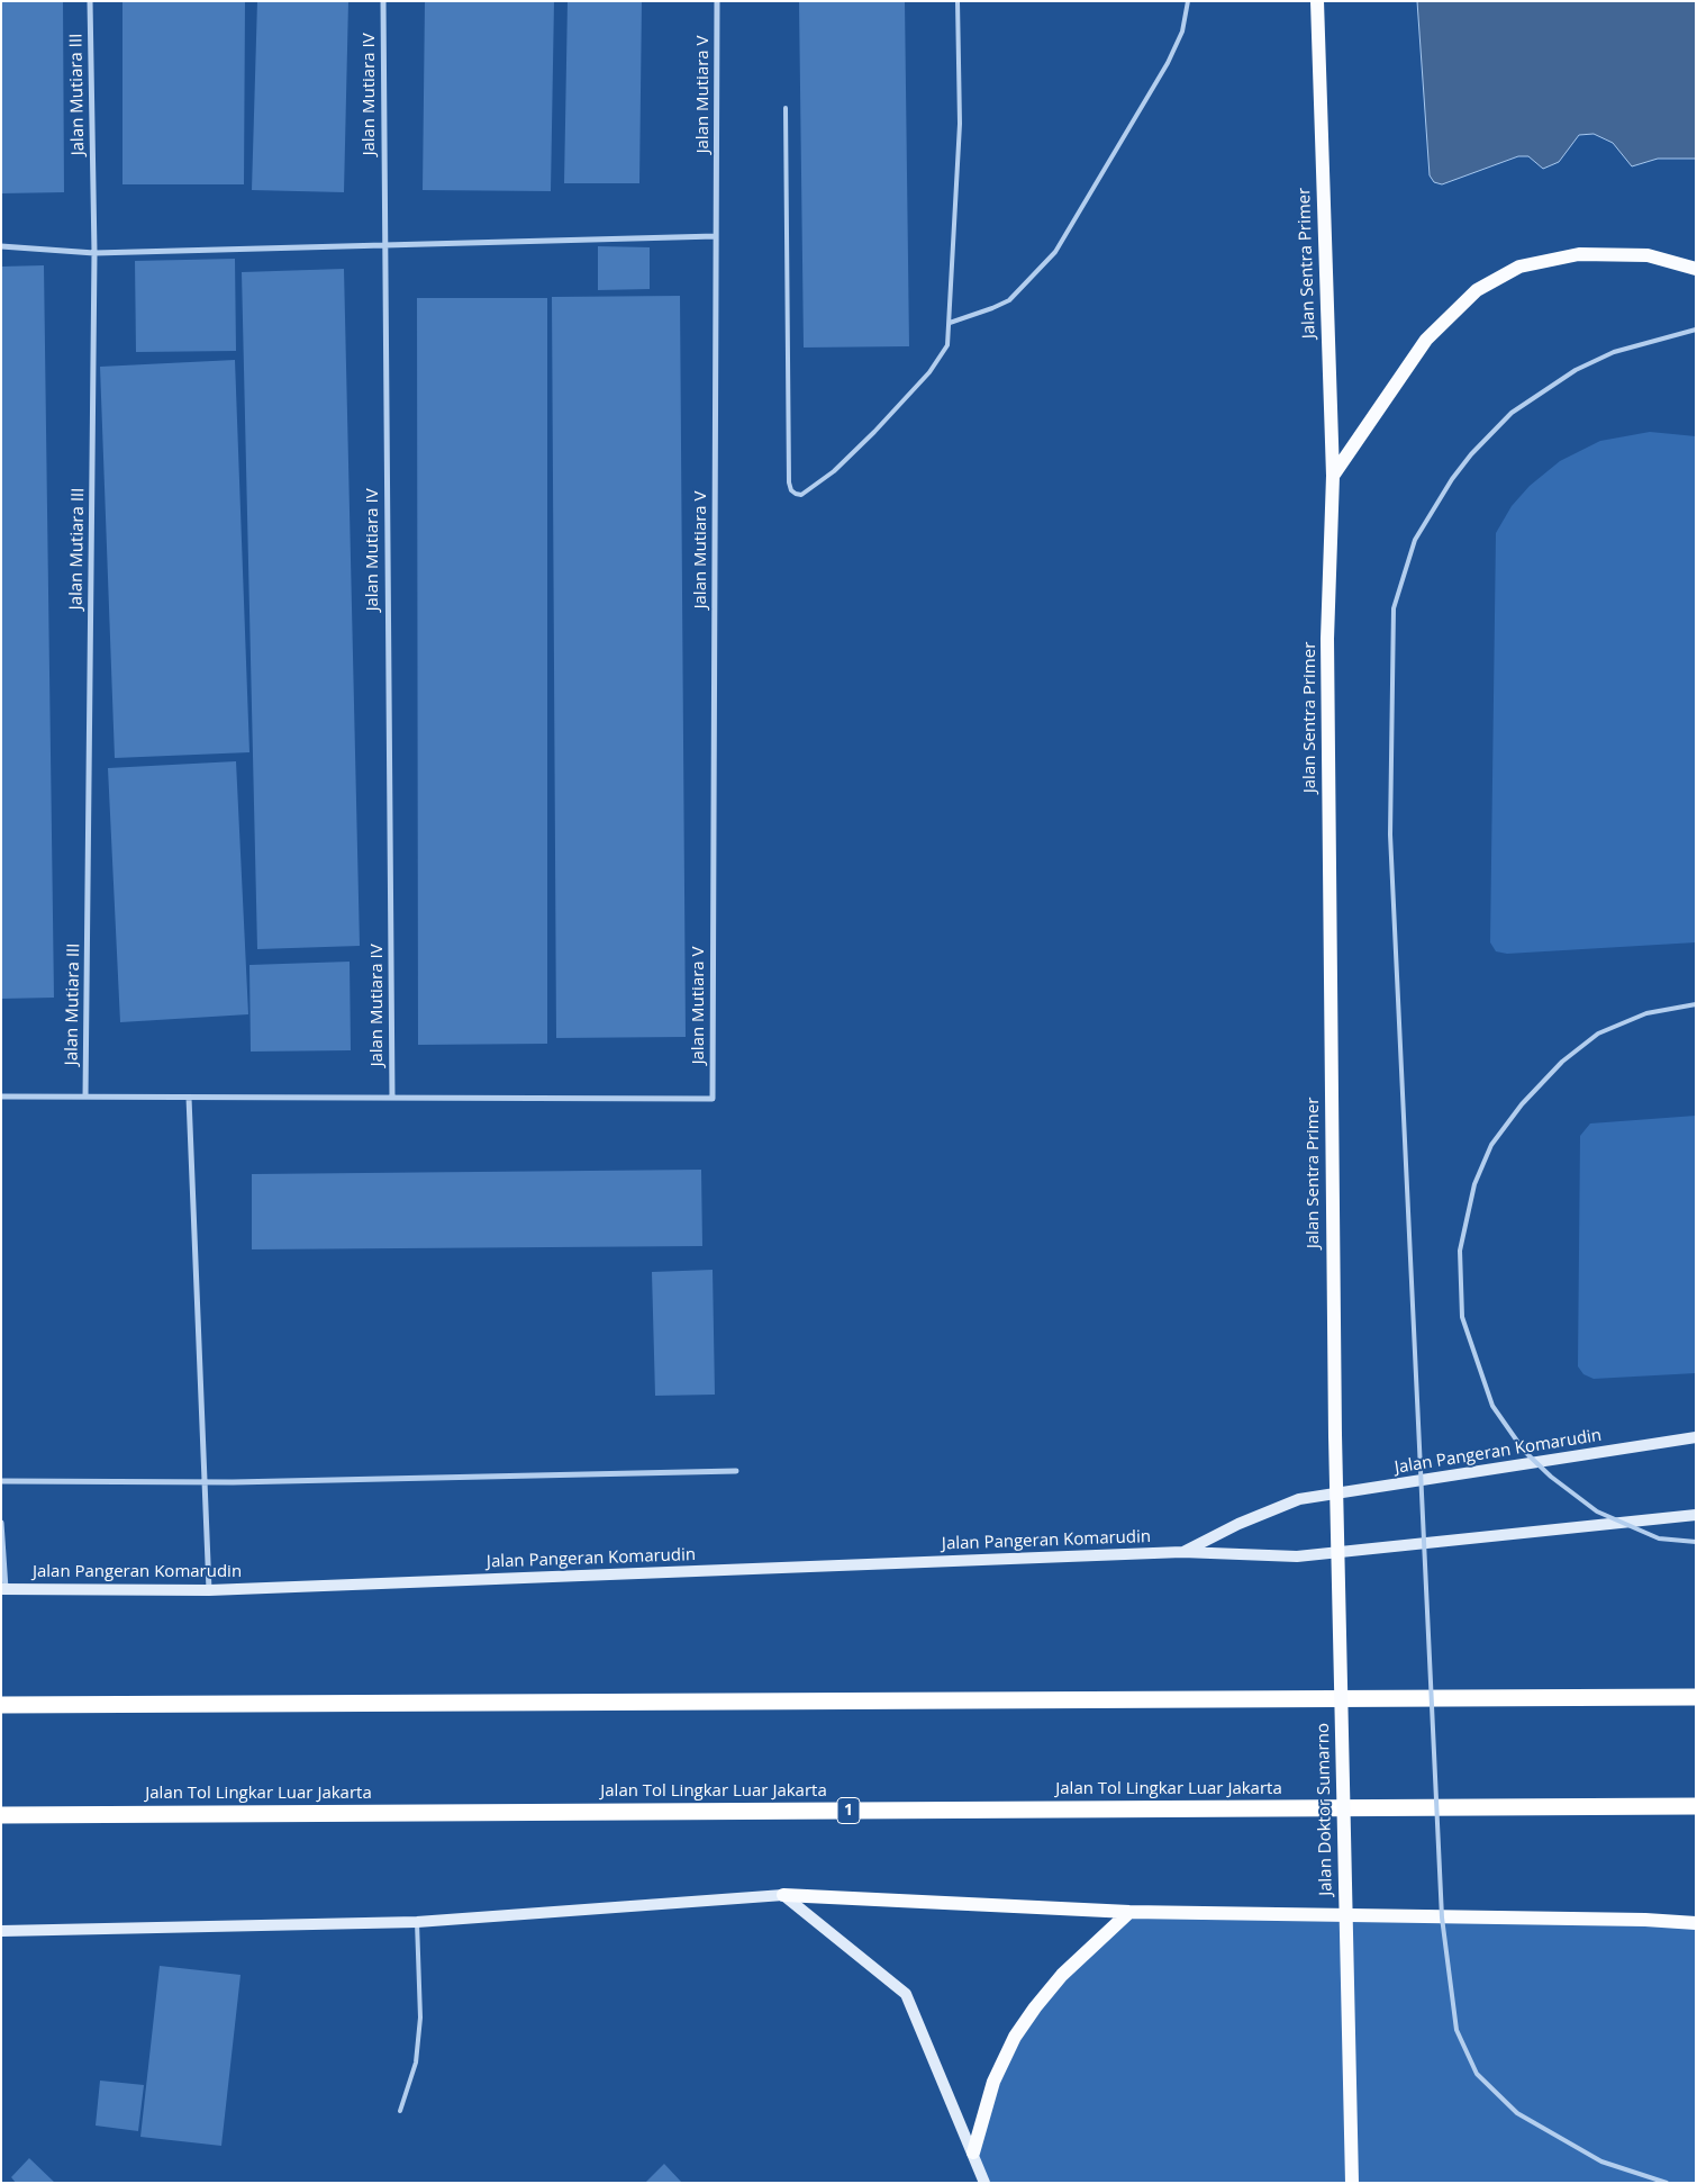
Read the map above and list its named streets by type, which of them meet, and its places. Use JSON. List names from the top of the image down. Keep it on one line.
{"streets":{"highway":["Jalan Tol Lingkar Luar Jakarta","1"],"main road":["Jalan Sentra Primer","Jalan Doktor Sumarno"],"street":["Jalan Mutiara III","Jalan Mutiara IV","Jalan Mutiara V","Jalan Pangeran Komarudin"]},"crossings":[["Jalan Mutiara IV","Jalan Mutiara V"],["Jalan Sentra Primer","Jalan Doktor Sumarno"]]}
